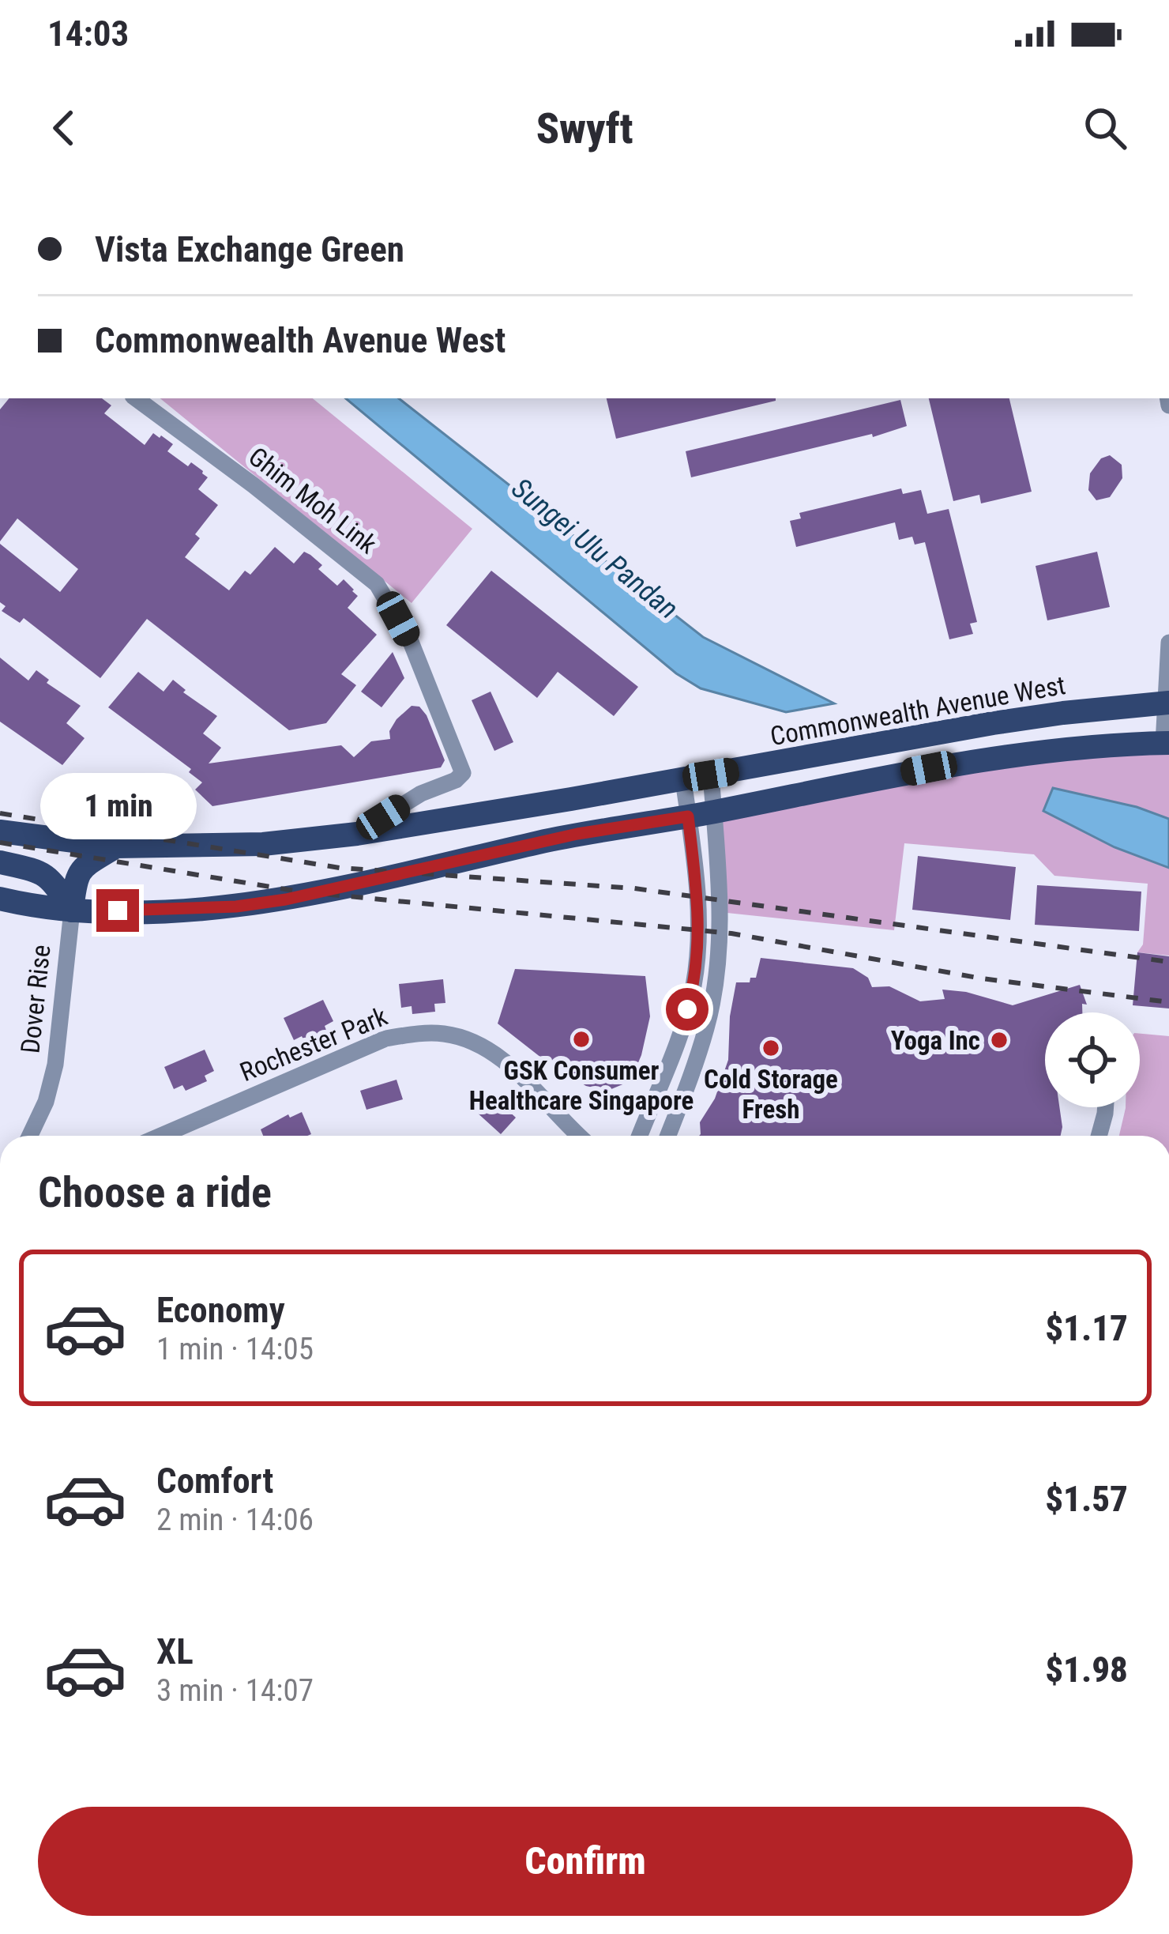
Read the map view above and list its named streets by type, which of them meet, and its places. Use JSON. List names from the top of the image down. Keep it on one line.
{"streets":{"main road":["Commonwealth Avenue West"],"street":["Ghim Moh Link","Dover Rise","Rochester Park"]},"crossings":[["Ghim Moh Link","Commonwealth Avenue West"]],"water":["Sungei Ulu Pandan"],"places":["GSK Consumer Healthcare Singapore","Yoga Inc","Cold Storage Fresh"],"page":{"status":"14:03","header":"Swyft","banner":["Vista Exchange Green","Commonwealth Avenue West"],"bubble":"1 min","heading":"Choose a ride","list":[{"name":"Economy","note":"1 min · 14:05","value":"$1.17"},{"name":"Comfort","note":"2 min · 14:06","value":"$1.57"},{"name":"XL","note":"3 min · 14:07","value":"$1.98"}],"buttons":"Confirm"}}
